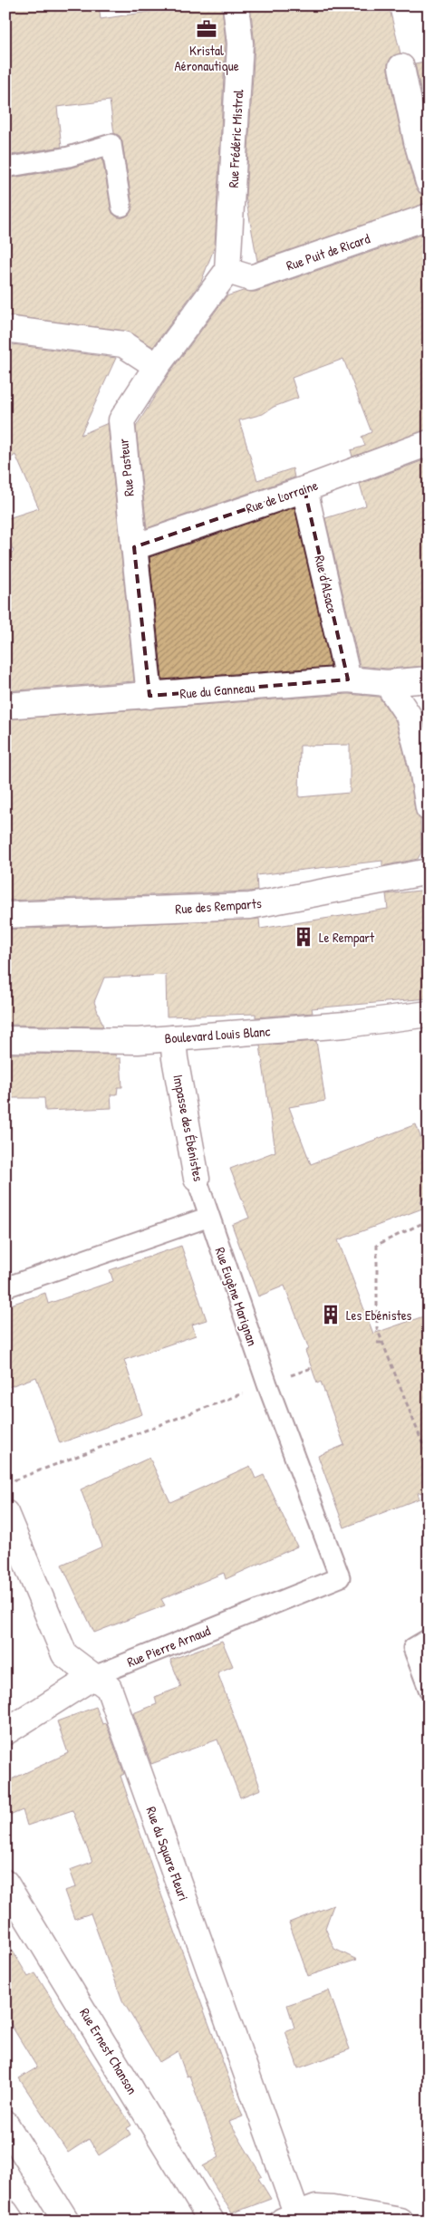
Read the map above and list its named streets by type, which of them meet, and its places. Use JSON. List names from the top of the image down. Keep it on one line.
{"streets":{"street":["Rue Frédéric Mistral","Rue Puit de Ricard","Rue Pasteur","Rue de Lorraine","Rue d'Alsace","Rue du Canneau","Rue des Remparts","Boulevard Louis Blanc","Impasse des Ébénistes","Rue Pierre Arnaud","Rue du Square Fleuri","Rue Ernest Chanson"],"lane":["Rue Eugène Marignan"]},"crossings":[["Rue Frédéric Mistral","Rue Puit de Ricard"],["Rue Frédéric Mistral","Rue Pasteur"],["Rue Puit de Ricard","Rue Pasteur"],["Rue Pasteur","Rue de Lorraine"],["Rue Pasteur","Rue du Canneau"],["Rue de Lorraine","Rue d'Alsace"],["Rue d'Alsace","Rue du Canneau"],["Boulevard Louis Blanc","Impasse des Ébénistes"],["Impasse des Ébénistes","Rue Eugène Marignan"],["Rue Eugène Marignan","Rue Pierre Arnaud"],["Rue Pierre Arnaud","Rue du Square Fleuri"]],"places":{"office":["Kristal Aéronautique"],"building":["Le Rempart","Les Ebénistes"]}}
